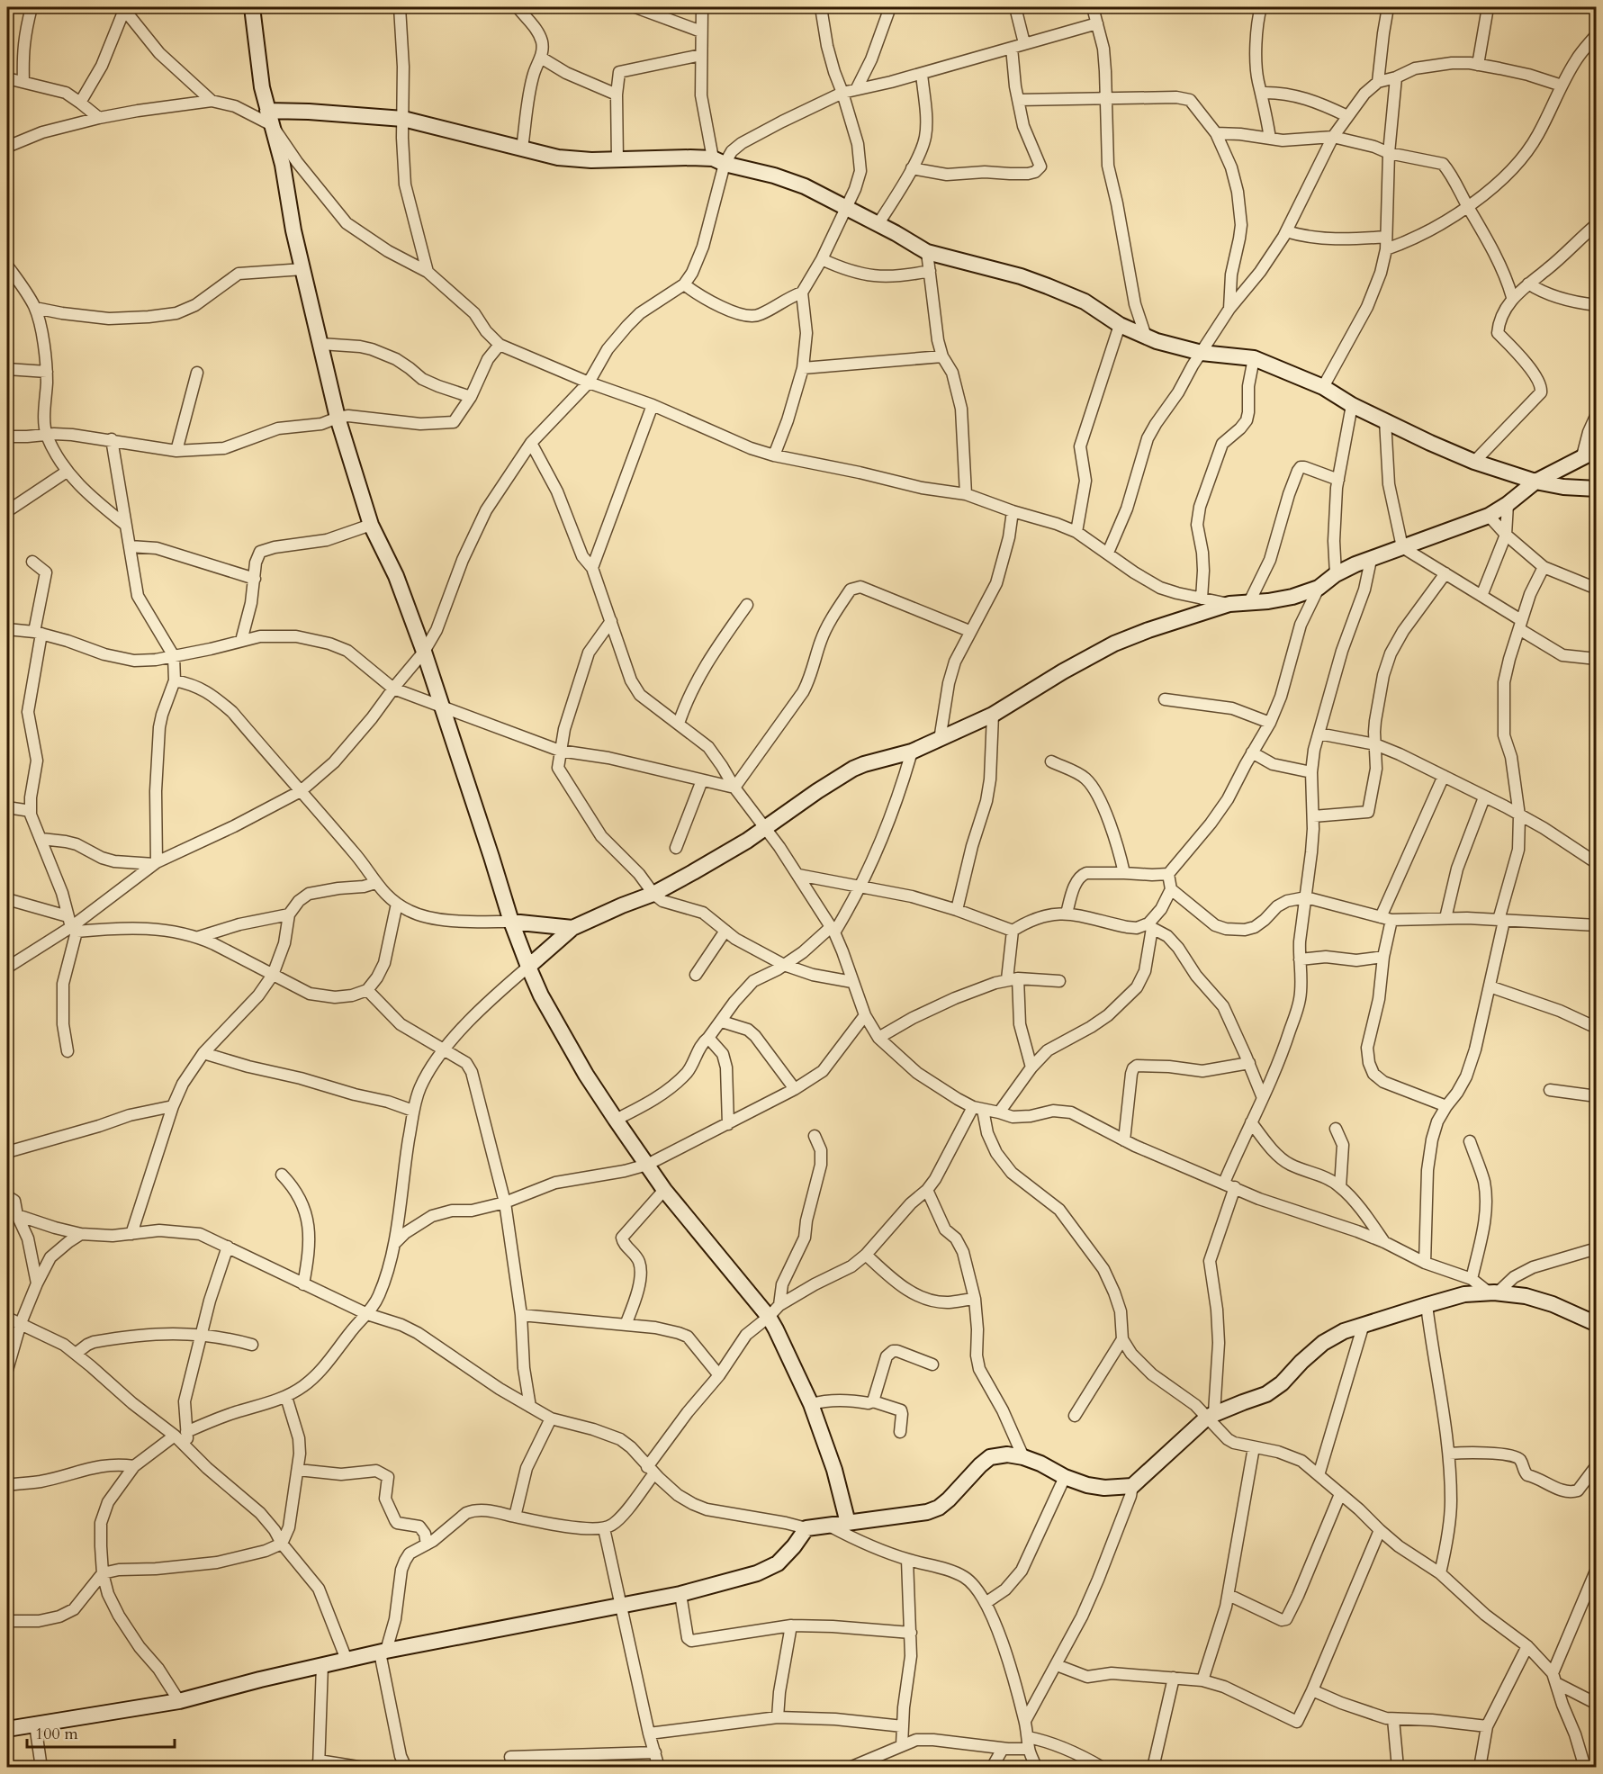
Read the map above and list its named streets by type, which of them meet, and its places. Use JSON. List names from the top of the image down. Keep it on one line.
{"scale_bar":"100 m"}
